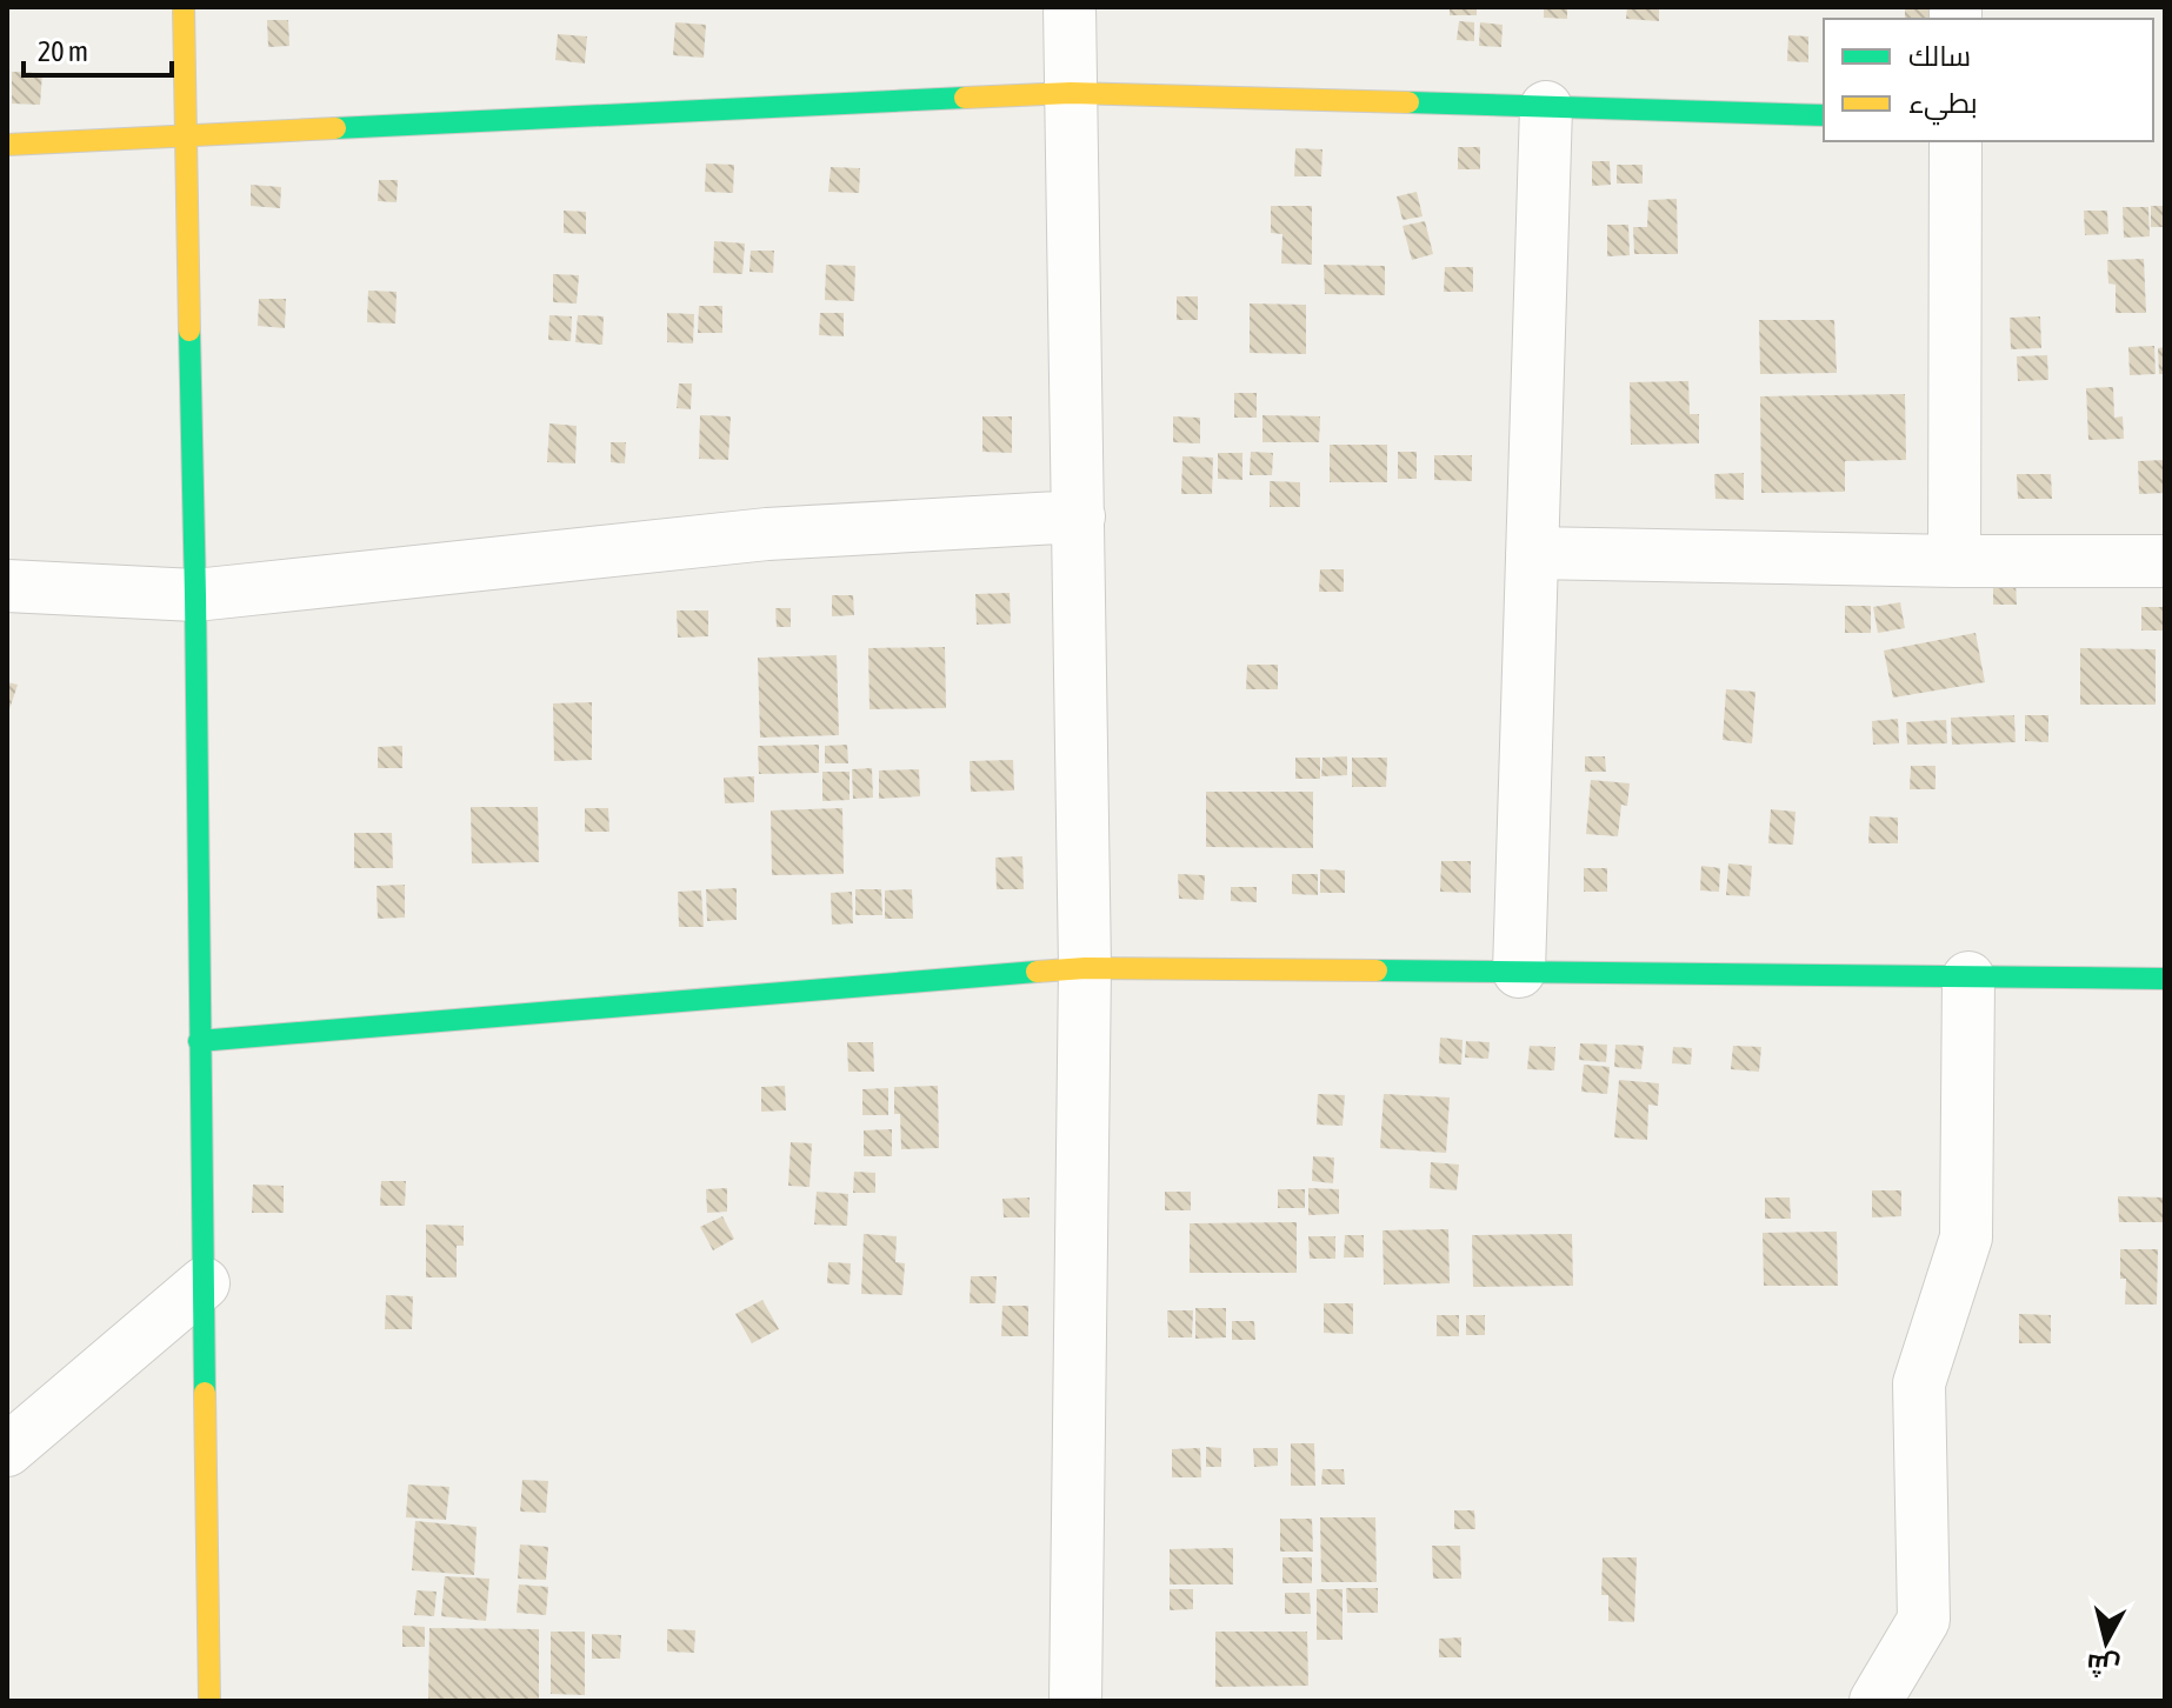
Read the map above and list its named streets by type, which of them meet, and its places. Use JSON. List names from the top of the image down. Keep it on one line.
{"legend":["سالك","بطيء"],"scale_bar":"20 m","north":"bottom"}
